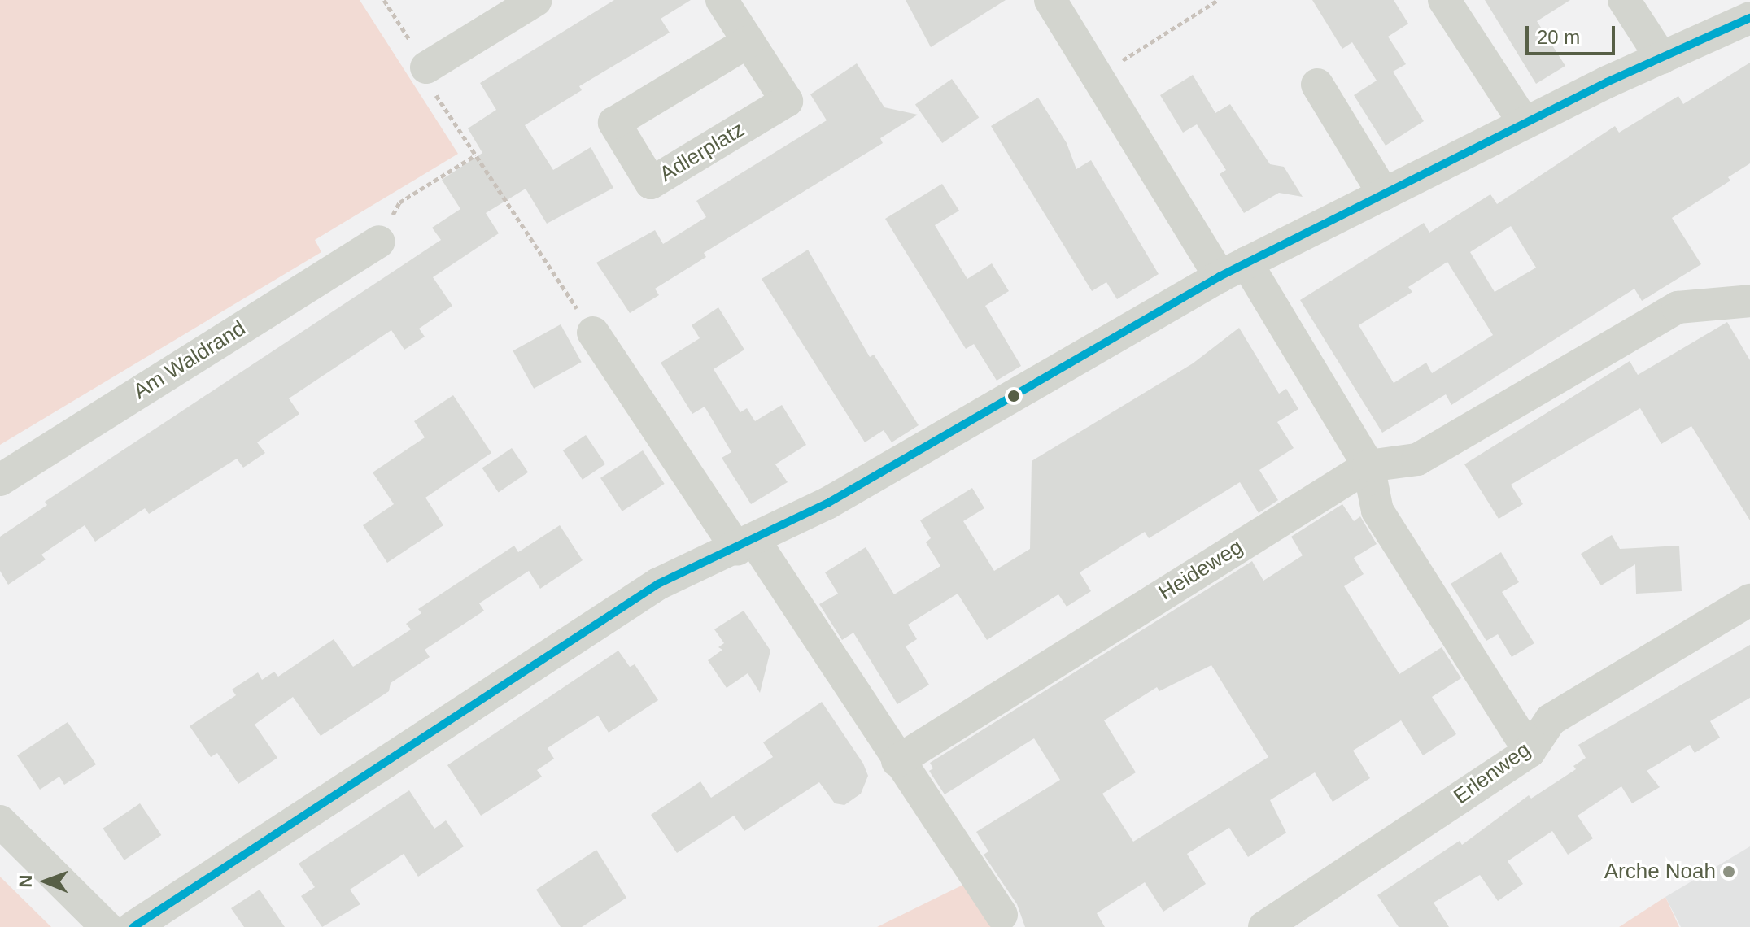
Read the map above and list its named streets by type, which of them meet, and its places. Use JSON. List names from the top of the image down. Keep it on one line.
{"streets":{"street":["Adlerplatz","Am Waldrand","Heideweg","Erlenweg"]},"places":["Arche Noah"],"scale_bar":"20 m","north":"left"}
